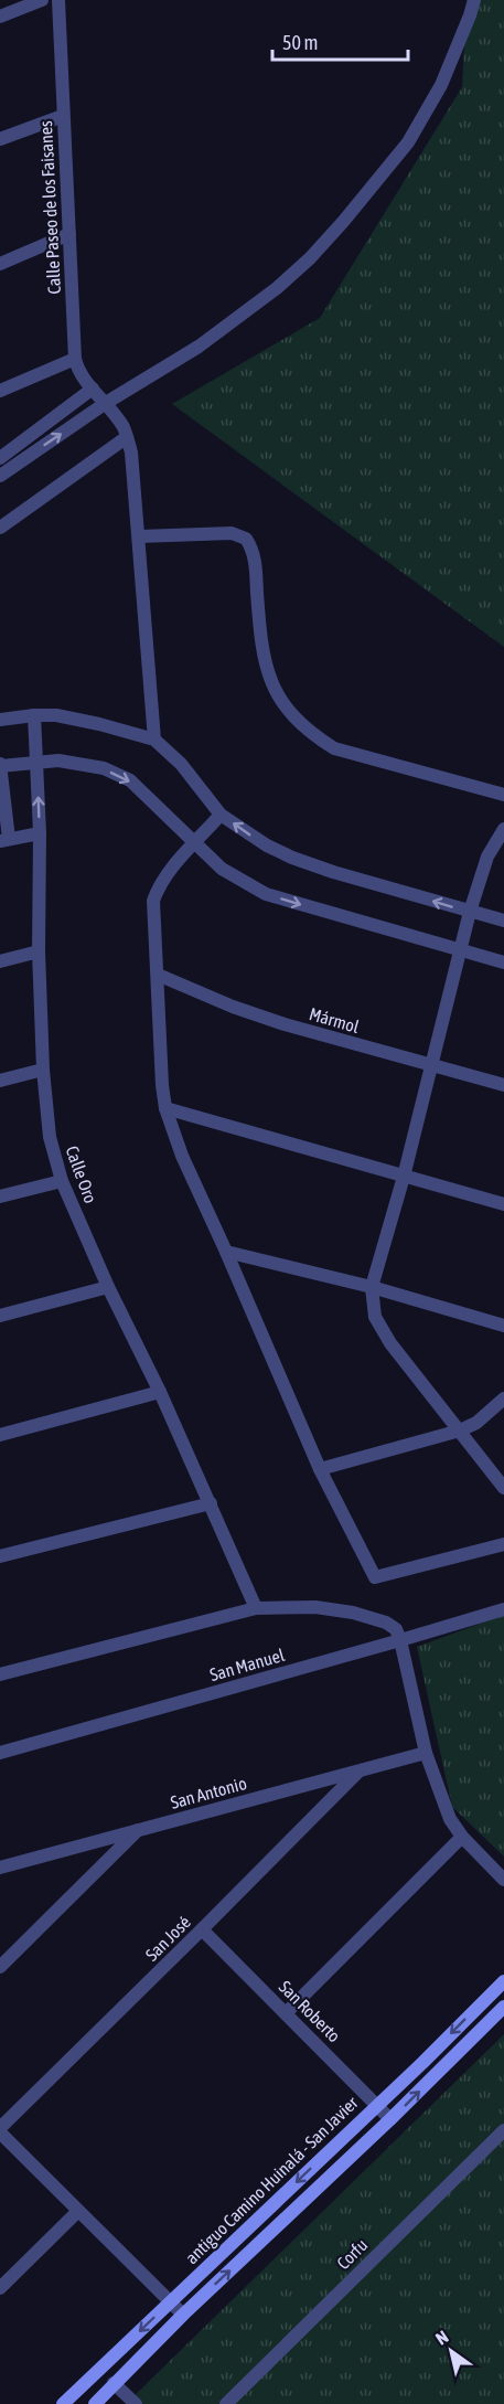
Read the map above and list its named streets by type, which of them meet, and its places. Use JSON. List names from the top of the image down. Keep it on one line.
{"streets":{"main road":["antiguo Camino Huinalá - San Javier"],"street":["Calle Paseo de los Faisanes","Mármol","Calle Oro","San Manuel","San Antonio","San José","San Roberto","Corfu"]},"crossings":[["San Antonio","San José"],["San José","San Roberto"],["San Roberto","antiguo Camino Huinalá - San Javier"]],"scale_bar":"50 m","north":"top left"}
